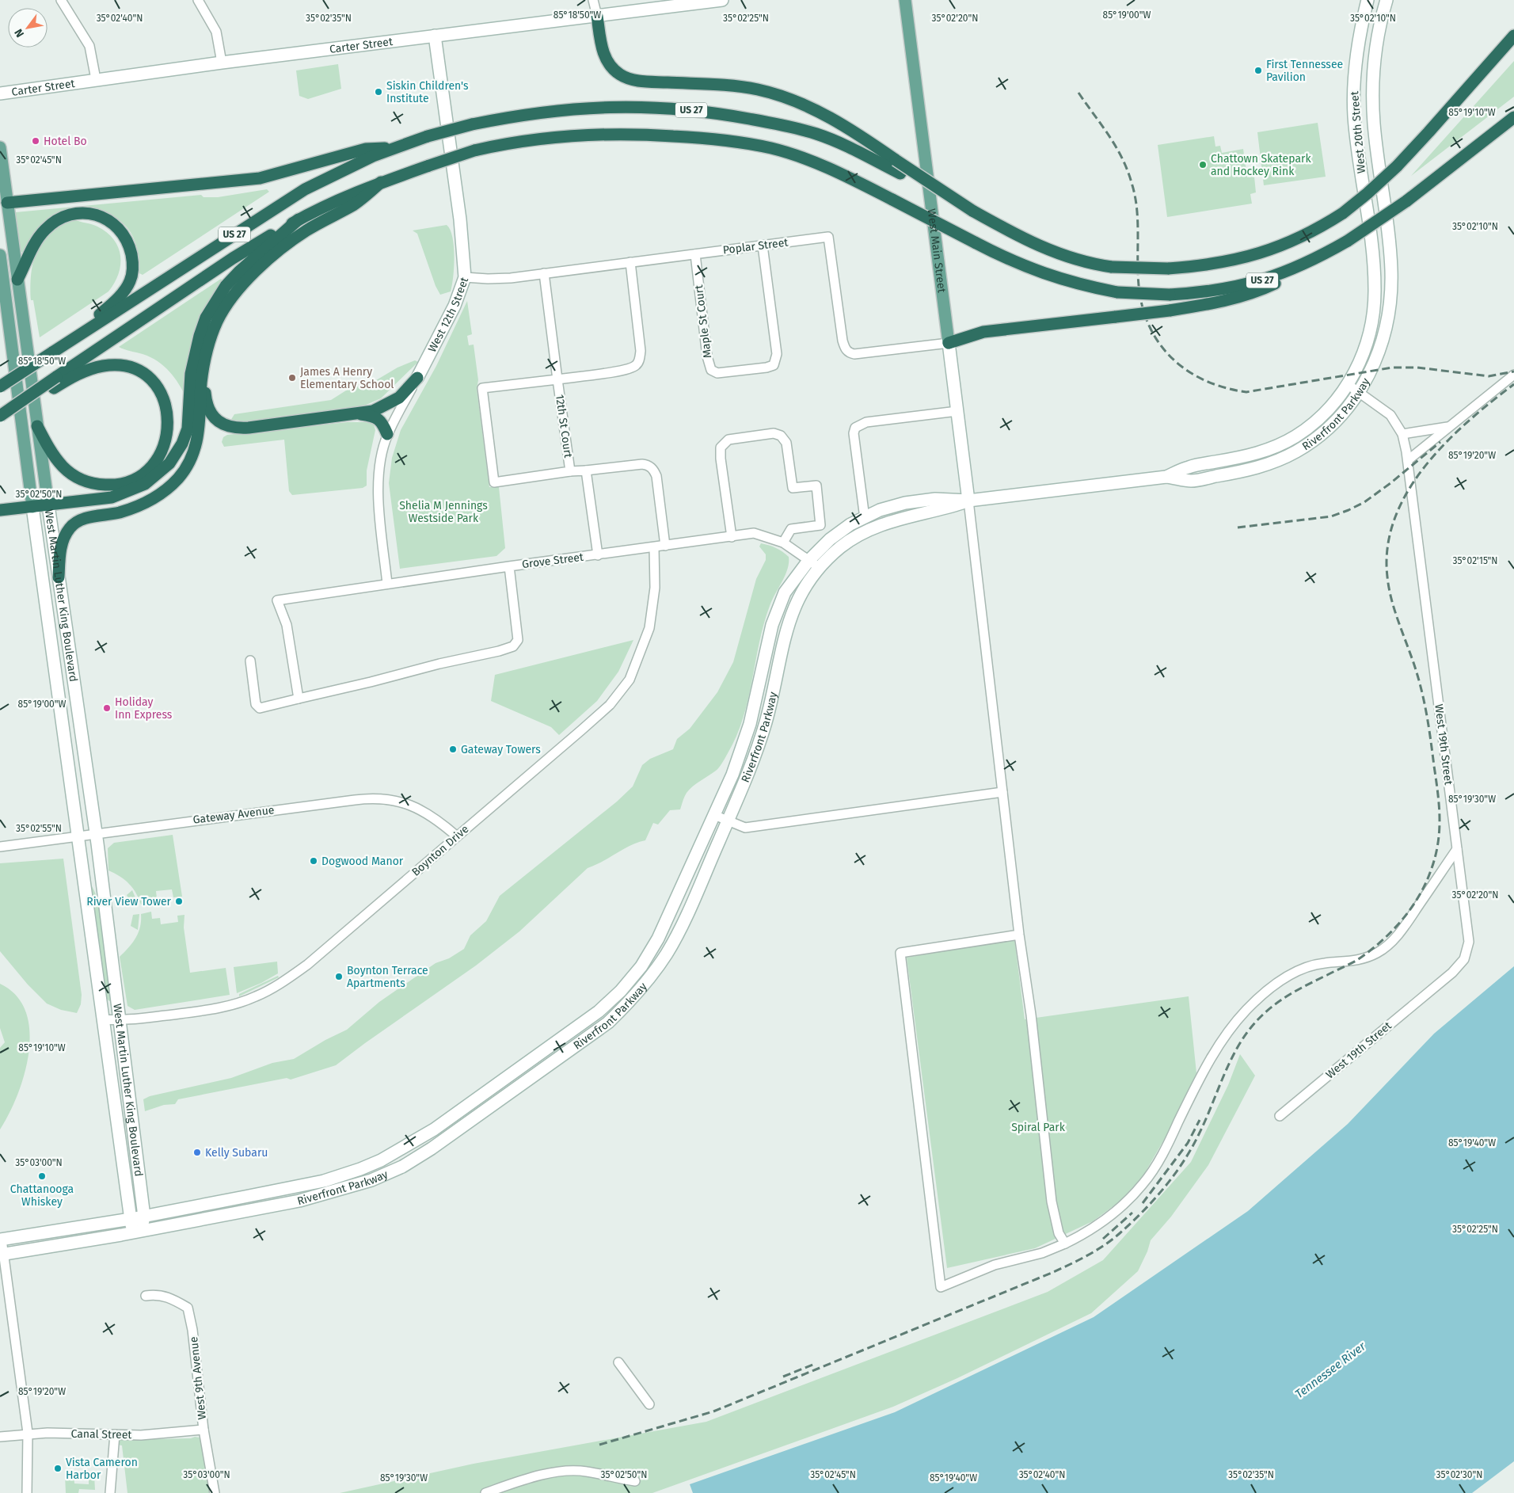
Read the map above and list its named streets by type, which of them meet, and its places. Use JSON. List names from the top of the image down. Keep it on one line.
{"streets":{"highway":["US 27"],"main road":["Carter Street","West 20th Street","West Main Street","West 12th Street","Riverfront Parkway","West Martin Luther King Boulevard"],"street":["Poplar Street","Maple St Court","12th St Court","Grove Street","West 19th Street","Gateway Avenue","Boynton Drive","West 9th Avenue","Canal Street"]},"crossings":[["Carter Street","West 12th Street"],["West 20th Street","Riverfront Parkway"],["Poplar Street","West Main Street"],["Poplar Street","West 12th Street"],["Poplar Street","Maple St Court"],["West Main Street","Riverfront Parkway"],["West 12th Street","Grove Street"],["Riverfront Parkway","Grove Street"],["Riverfront Parkway","West Martin Luther King Boulevard"],["Riverfront Parkway","West 19th Street"],["Grove Street","Boynton Drive"],["West Martin Luther King Boulevard","Gateway Avenue"],["West Martin Luther King Boulevard","Boynton Drive"],["Gateway Avenue","Boynton Drive"],["West 9th Avenue","Canal Street"]],"water":["Tennessee River"],"parks":["Shelia M Jennings Westside Park","Spiral Park"],"places":["First Tennessee Pavilion","Siskin Children's Institute","Hotel Bo","Chattown Skatepark and Hockey Rink","James A Henry Elementary School","Holiday Inn Express","Gateway Towers","Dogwood Manor","River View Tower","Boynton Terrace Apartments","Kelly Subaru","Chattanooga Whiskey","Vista Cameron Harbor"],"north":"bottom left","coordinates":["85°18'50\"W","85°19'00\"W","35°02'35\"N","35°02'10\"N","35°02'40\"N","35°02'25\"N","35°02'20\"N","85°19'10\"W","35°02'45\"N","85°19'20\"W","35°02'50\"N","35°02'15\"N","85°19'30\"W","35°02'55\"N","85°19'40\"W","35°03'00\"N","35°02'30\"N"]}
